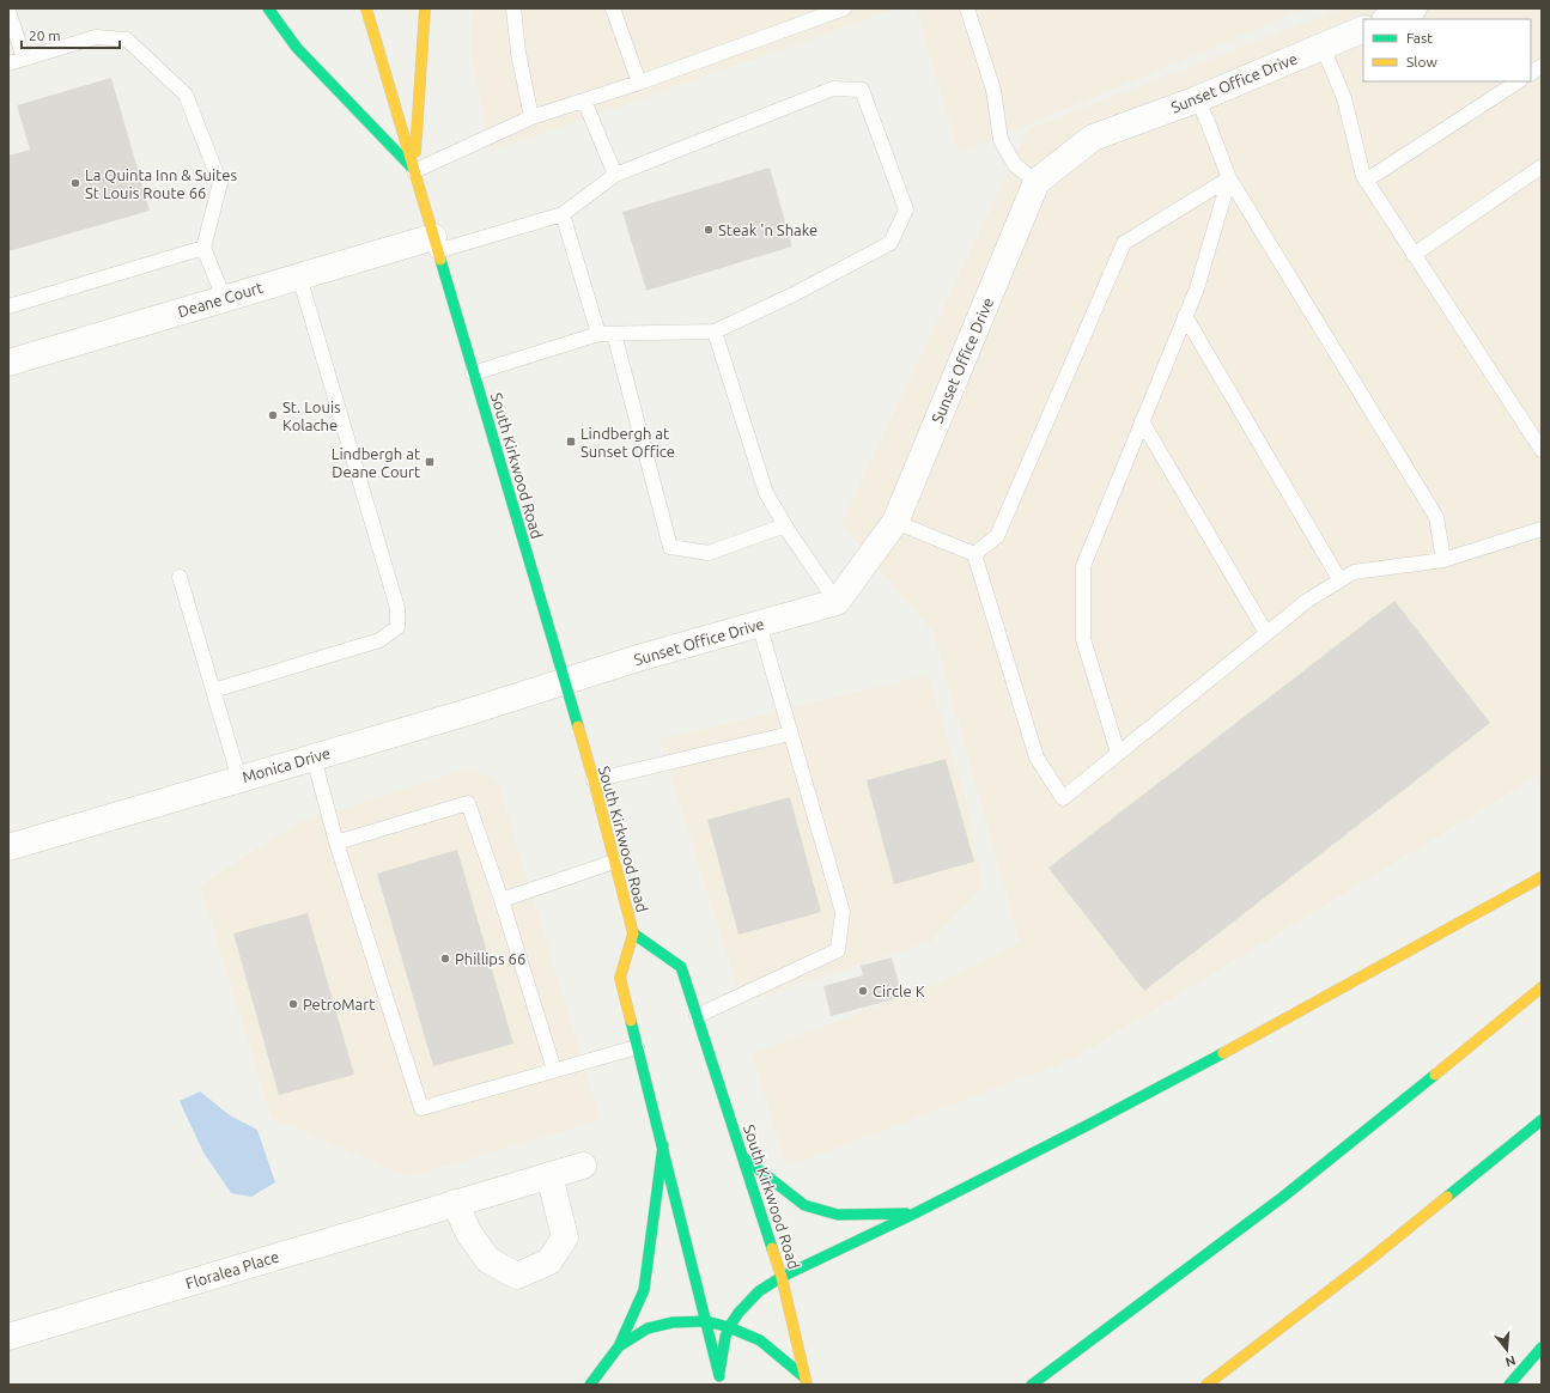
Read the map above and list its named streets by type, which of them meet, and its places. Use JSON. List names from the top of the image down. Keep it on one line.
{"streets":{"main road":["South Kirkwood Road"],"street":["Sunset Office Drive","Deane Court","Monica Drive","Floralea Place"]},"crossings":[["Sunset Office Drive","South Kirkwood Road"],["Sunset Office Drive","Monica Drive"],["Deane Court","South Kirkwood Road"],["South Kirkwood Road","Monica Drive"]],"places":{"other":["La Quinta Inn & Suites St Louis Route 66","Steak 'n Shake","St. Louis Kolache","Phillips 66","Circle K","PetroMart"],"transit":["Lindbergh at Sunset Office","Lindbergh at Deane Court"]},"legend":["Fast","Slow"],"scale_bar":"20 m","north":"bottom"}
